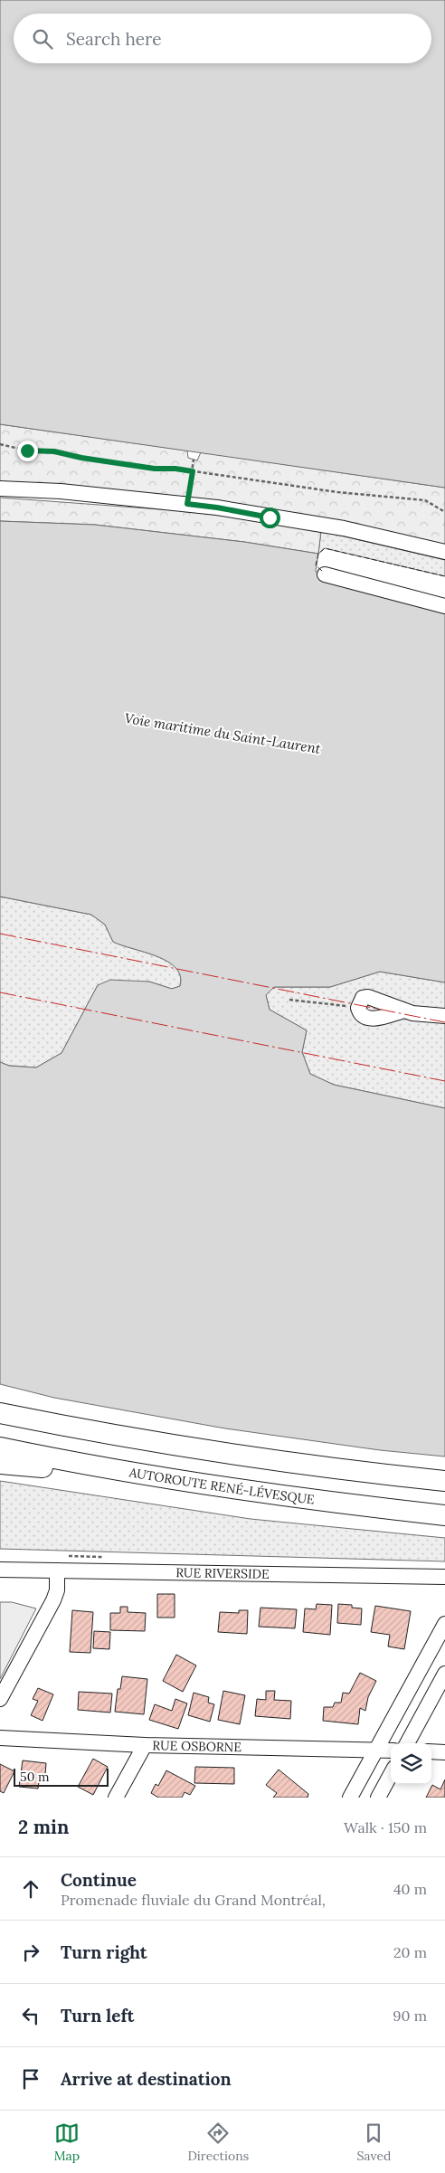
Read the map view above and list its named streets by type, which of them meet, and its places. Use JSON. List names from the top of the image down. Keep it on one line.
{"streets":{"highway":["AUTOROUTE RENÉ-LÉVESQUE"],"street":["RUE RIVERSIDE","RUE OSBORNE"]},"water":["Voie maritime du Saint-Laurent"],"scale_bar":"50 m","page":{"search":"Search here","scale":"50 m","heading":["2 min","Walk · 150 m"],"list":[["Continue","Promenade fluviale du Grand Montréal,","40 m"],["Turn right","20 m"],["Turn left","90 m"],"Arrive at destination"],"nav":["Map","Directions","Saved"]}}
